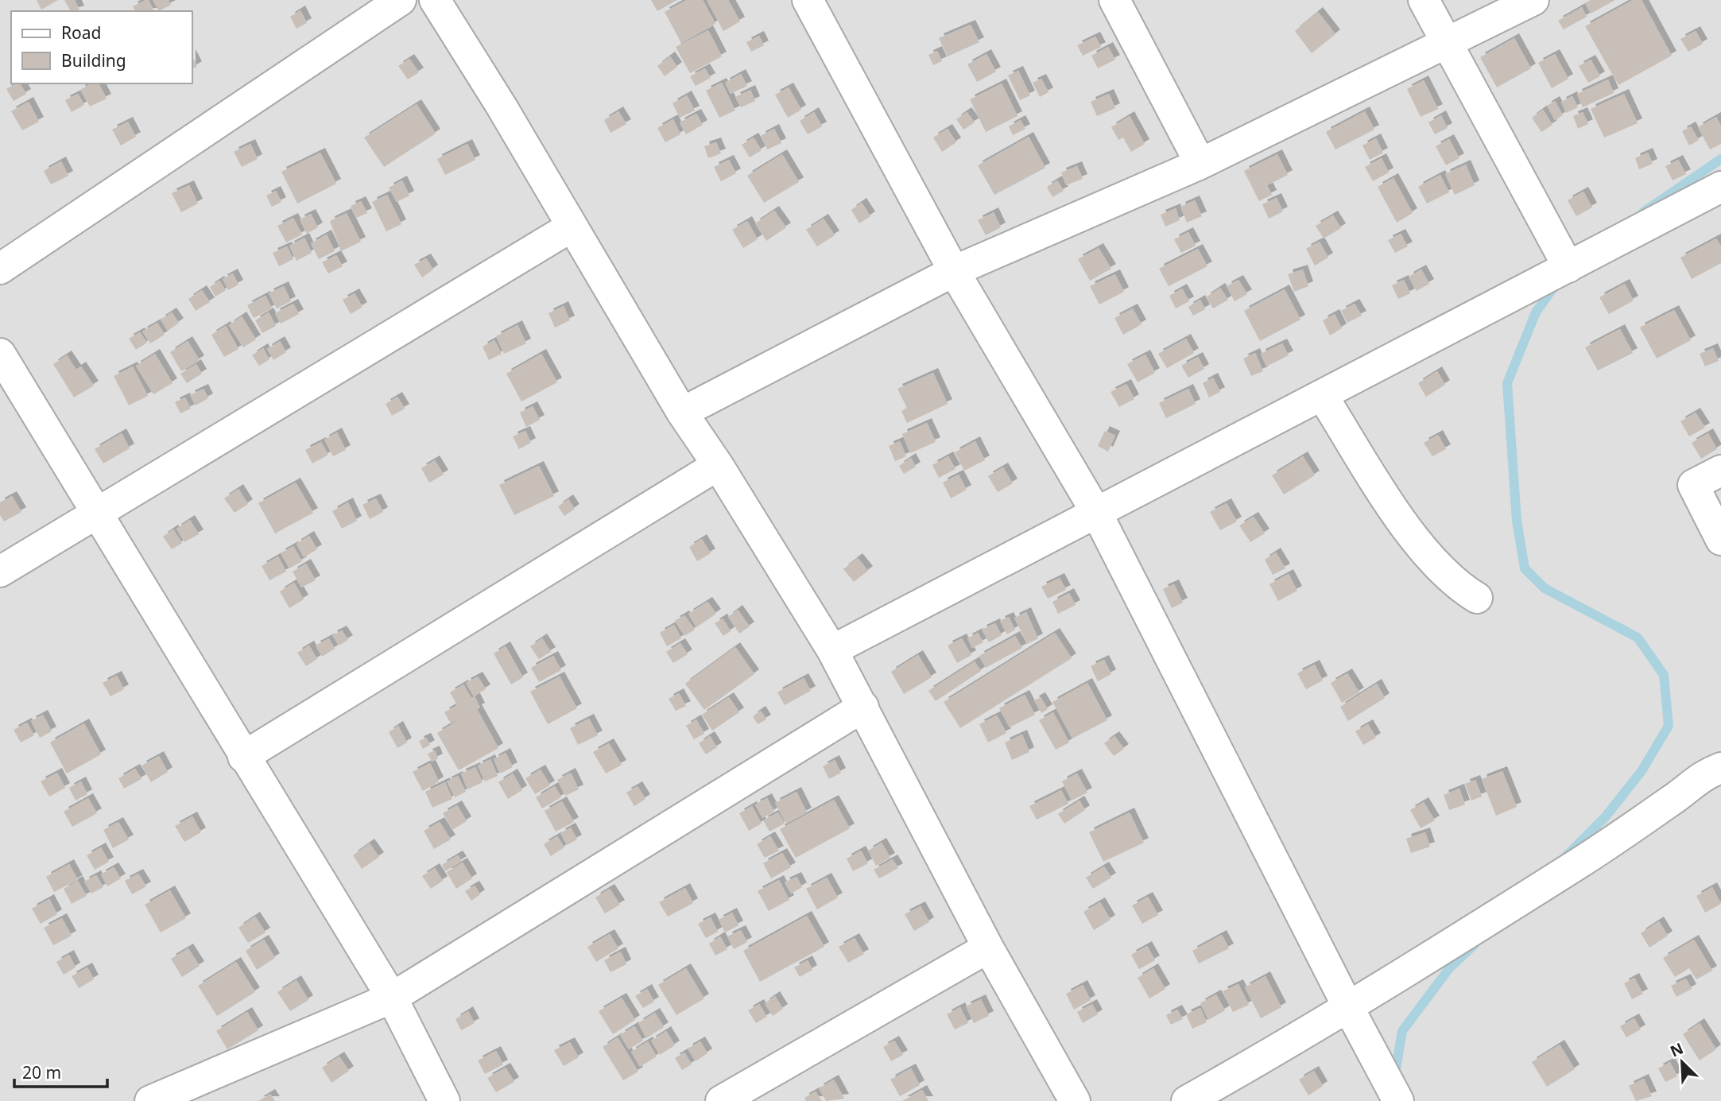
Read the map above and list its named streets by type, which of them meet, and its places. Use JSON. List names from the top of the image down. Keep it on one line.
{"legend":["Road","Building"],"scale_bar":"20 m","north":"top left"}
